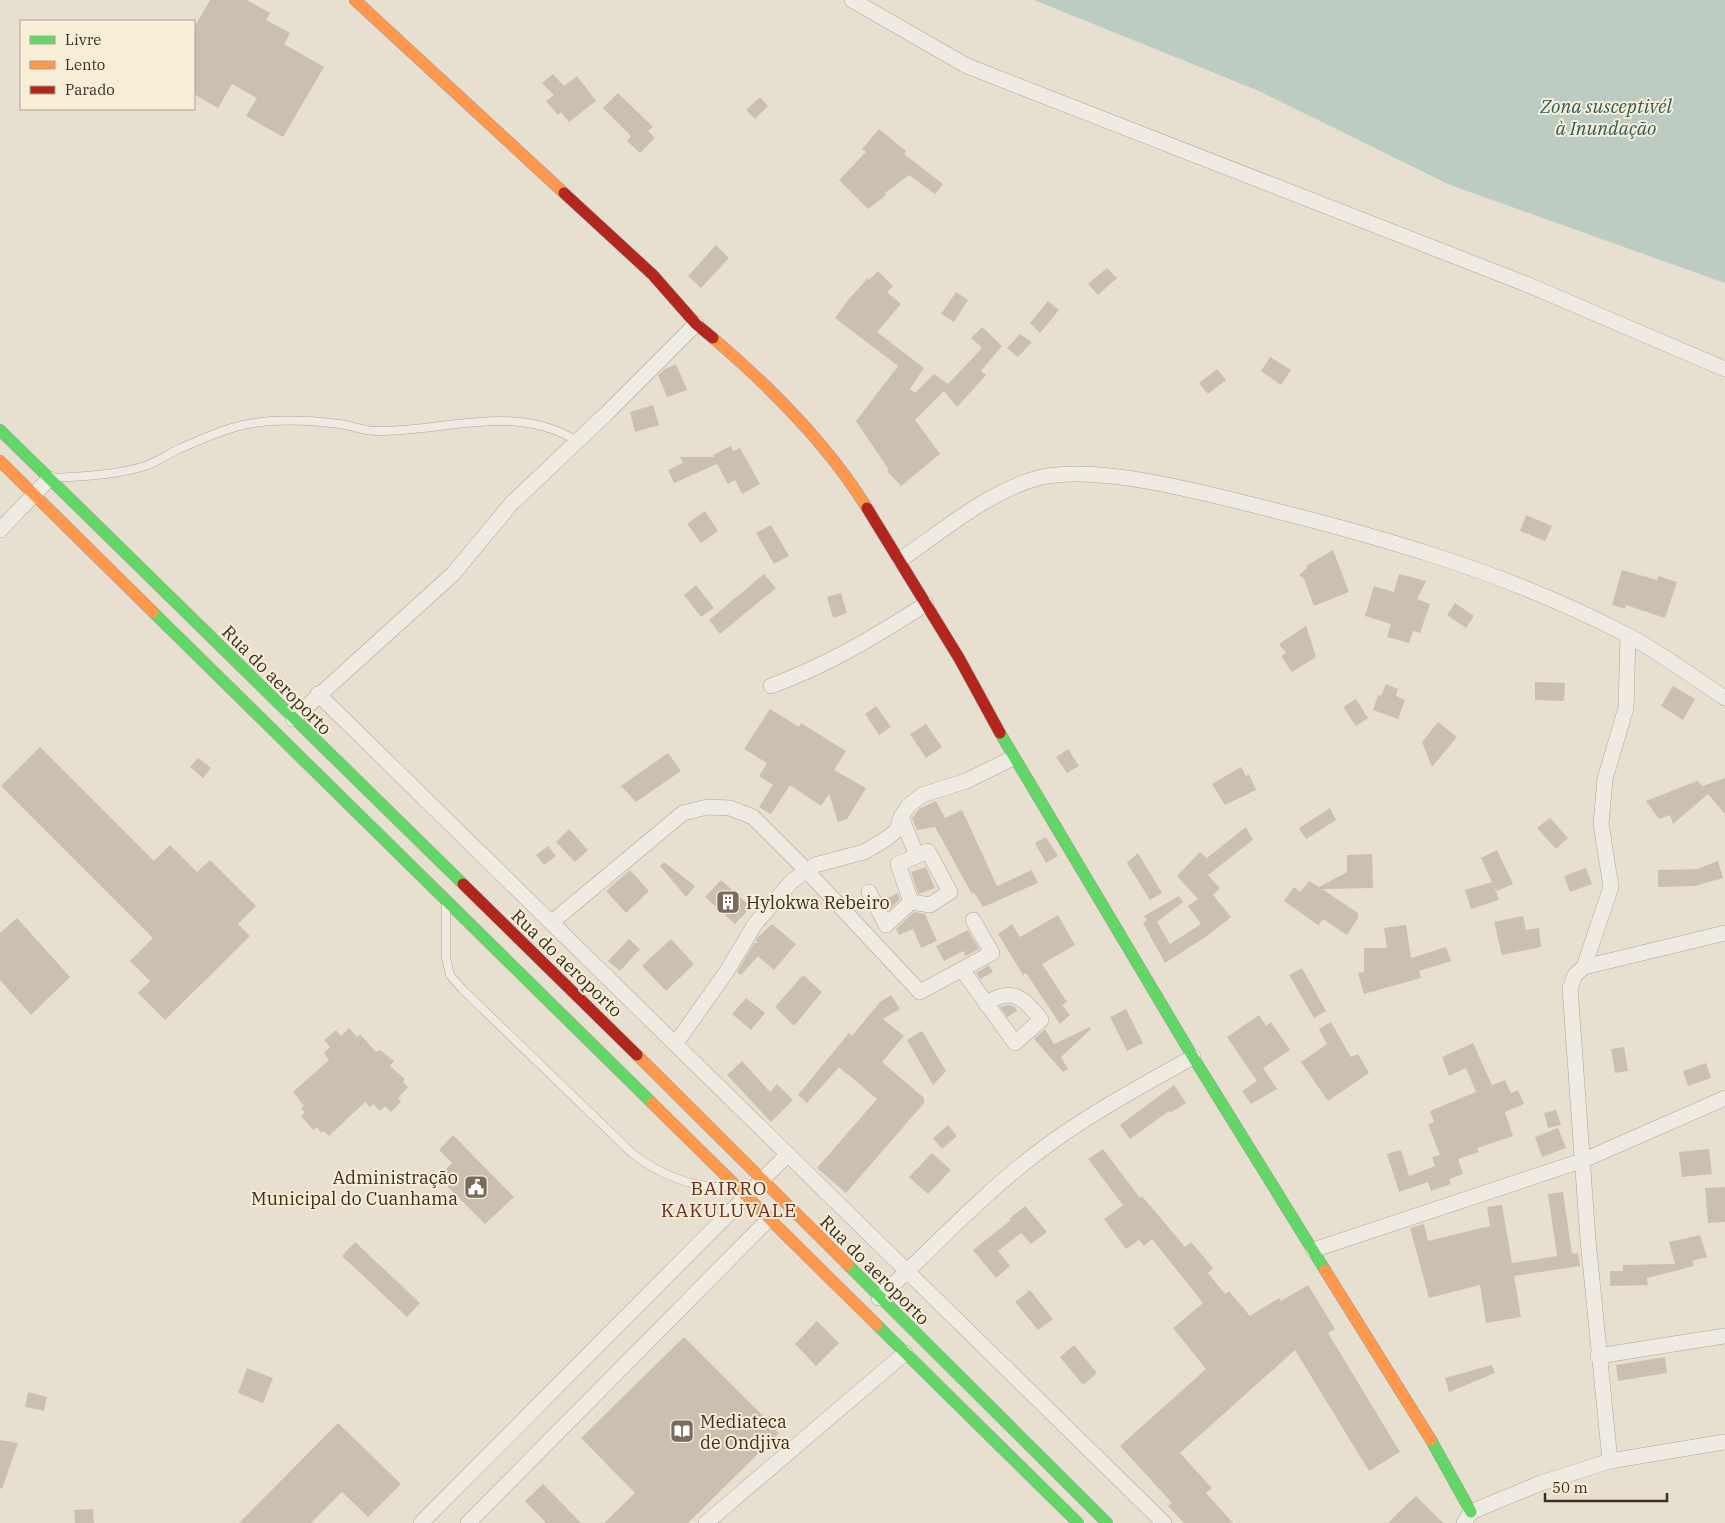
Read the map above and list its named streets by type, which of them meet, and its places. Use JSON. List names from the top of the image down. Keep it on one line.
{"streets":{"main road":["Rua do aeroporto"]},"districts":["BAIRRO KAKULUVALE"],"water":["Zona susceptivél à Inundação"],"places":{"building":["Hylokwa Rebeiro"],"public building":["Administração Municipal do Cuanhama"],"library":["Mediateca de Ondjiva"]},"legend":["Livre","Lento","Parado"],"scale_bar":"50 m"}
